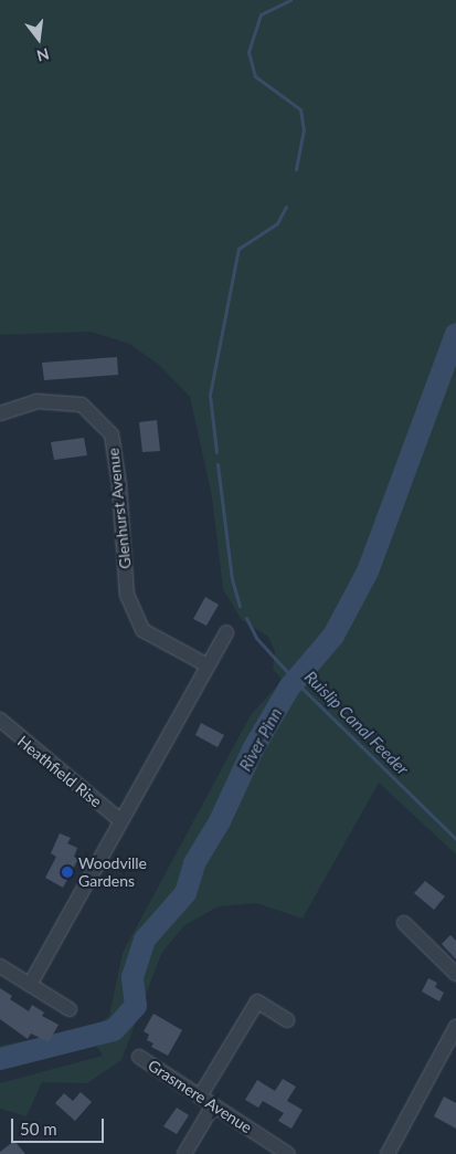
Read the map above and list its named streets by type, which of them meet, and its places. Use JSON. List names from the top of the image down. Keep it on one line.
{"streets":{"street":["Glenhurst Avenue","Heathfield Rise","Grasmere Avenue"]},"water":["Ruislip Canal Feeder","River Pinn"],"places":["Woodville Gardens"],"scale_bar":"50 m","north":"bottom"}
